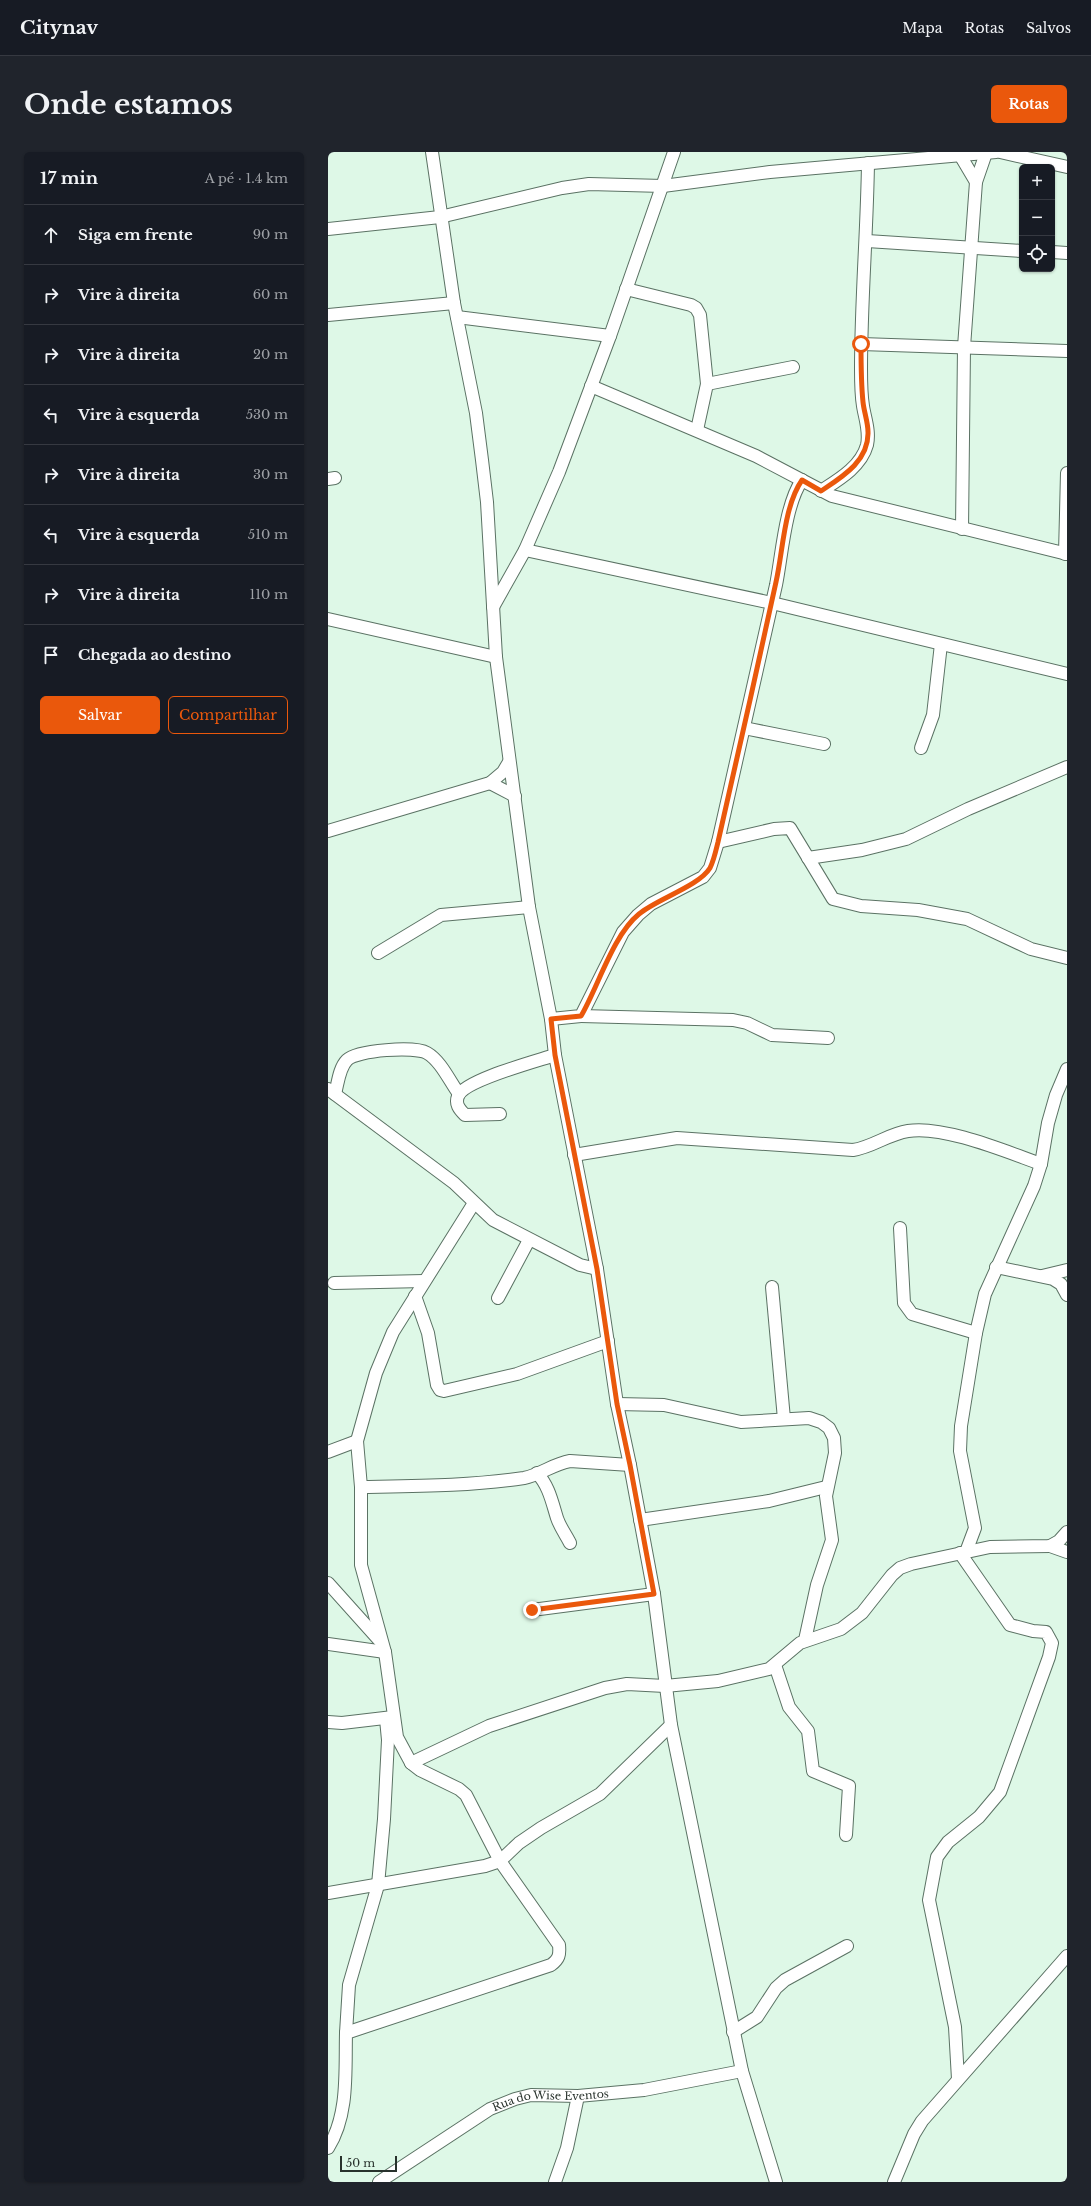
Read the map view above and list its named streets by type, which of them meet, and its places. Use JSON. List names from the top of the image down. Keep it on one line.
{"streets":{"street":["Rua do Wise Eventos"]},"scale_bar":"50 m","page":{"header":"Citynav","nav":["Mapa","Rotas","Salvos"],"buttons":["Rotas",["Salvar","Compartilhar"]],"title":"Onde estamos","heading":["17 min","A pé · 1.4 km"],"map_buttons":["+","−"],"list":[["Siga em frente","90 m"],["Vire à direita","60 m"],["Vire à direita","20 m"],["Vire à esquerda","530 m"],["Vire à direita","30 m"],["Vire à esquerda","510 m"],["Vire à direita","110 m"],"Chegada ao destino"],"scale":"50 m"}}
